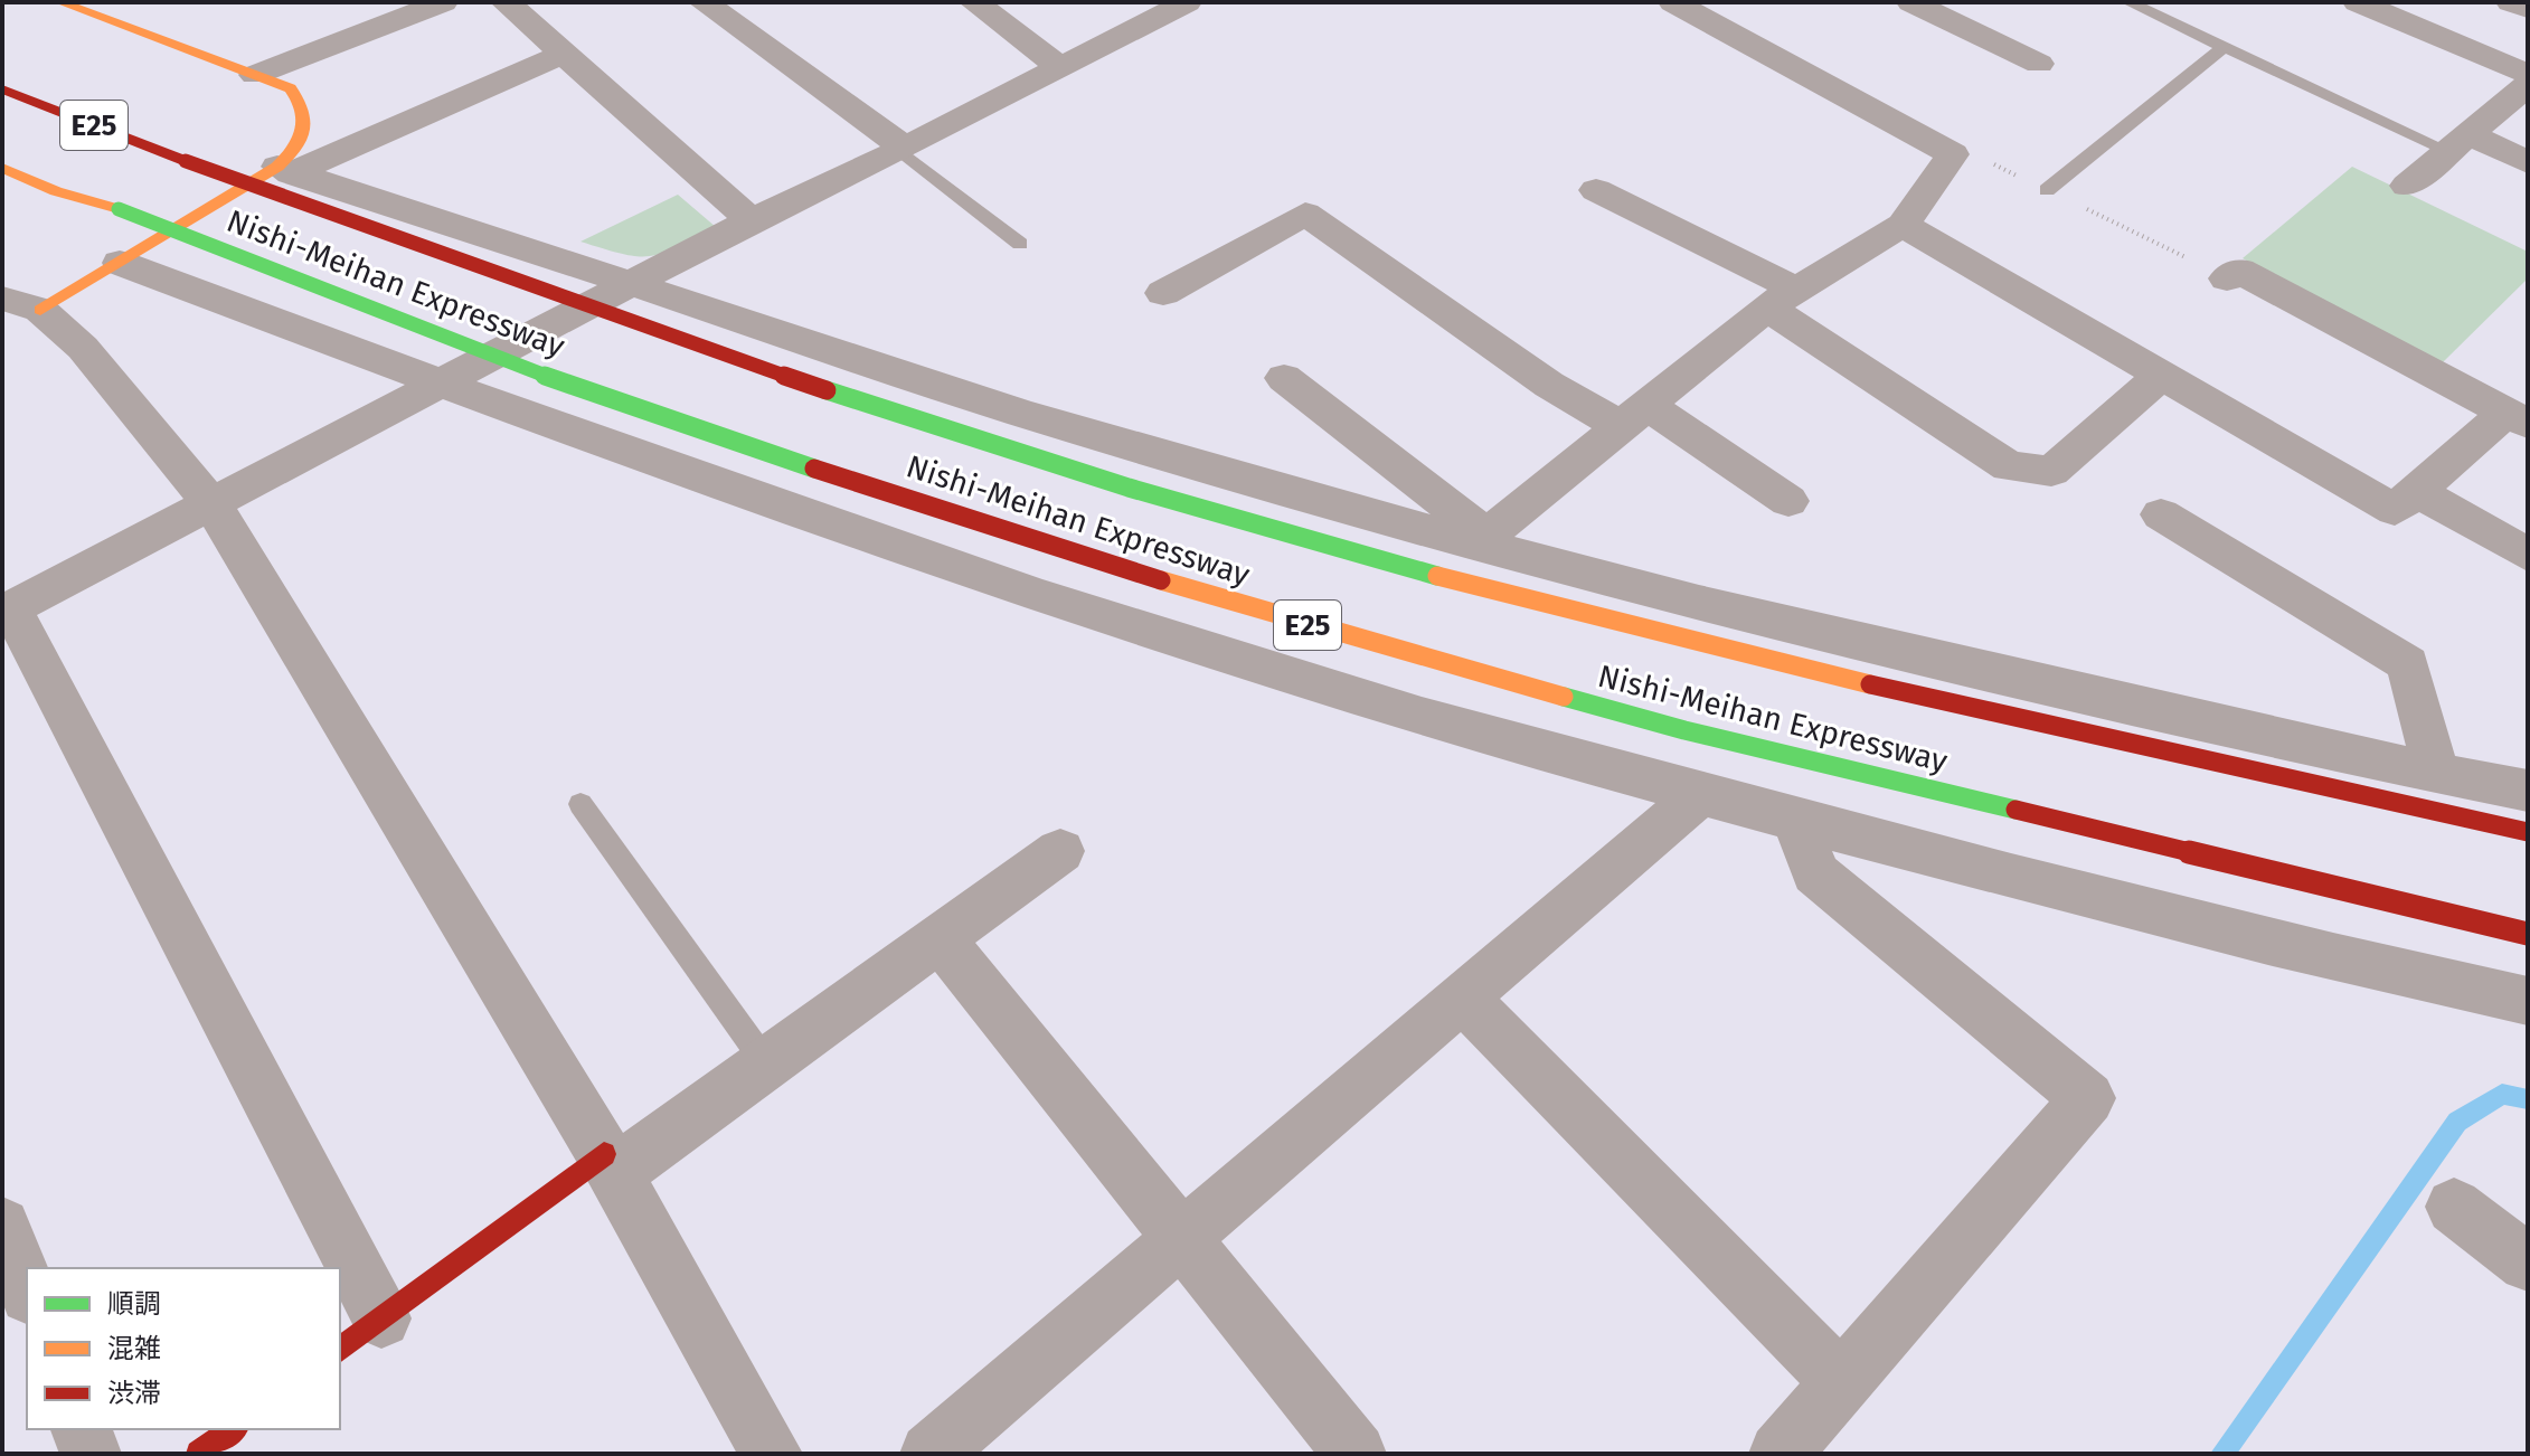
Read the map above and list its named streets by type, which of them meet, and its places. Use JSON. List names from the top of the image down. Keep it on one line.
{"streets":{"main road":["E25","Nishi-Meihan Expressway"]},"legend":["順調","混雑","渋滞"]}
